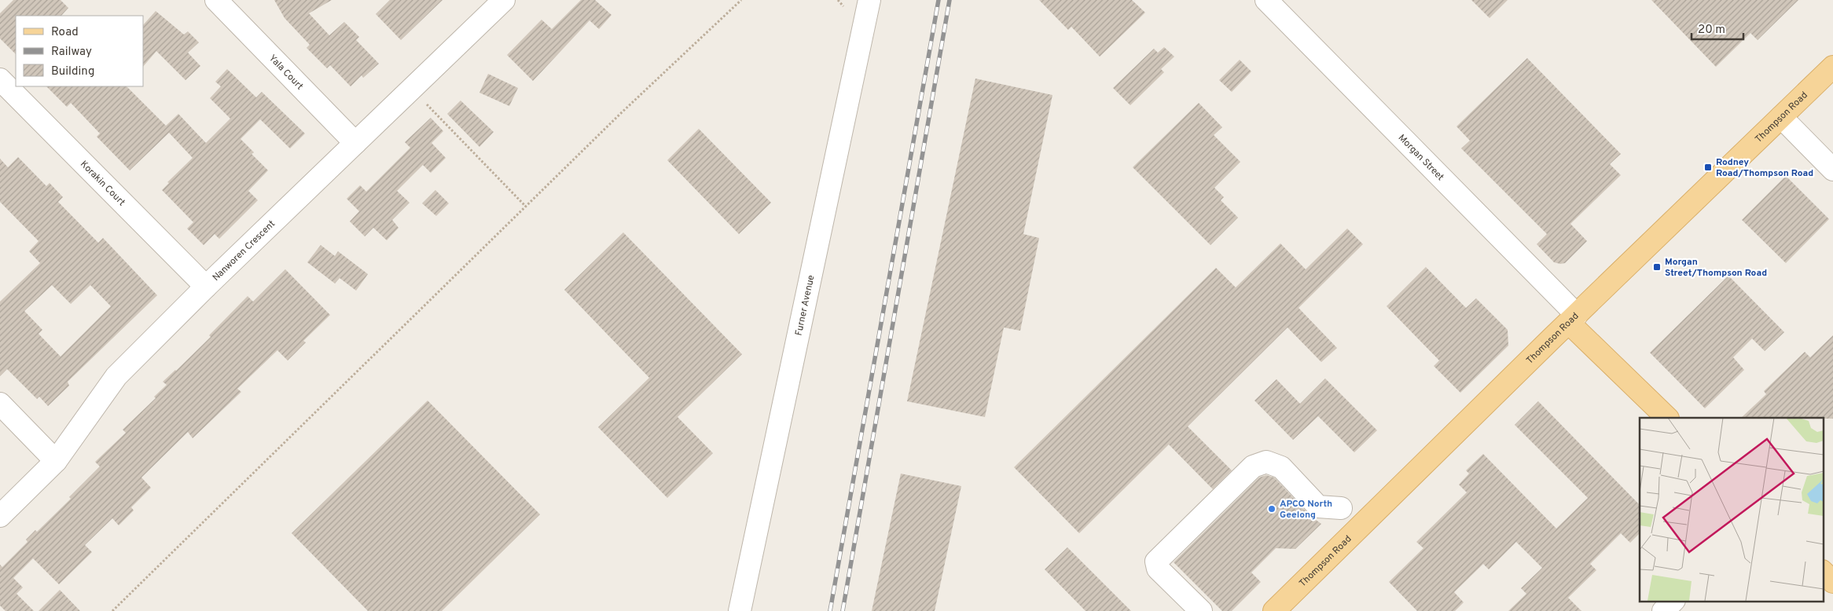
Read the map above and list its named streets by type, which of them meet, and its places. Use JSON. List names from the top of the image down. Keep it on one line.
{"streets":{"main road":["Thompson Road","Morgan Street"],"street":["Yala Court","Korakin Court","Nanworen Crescent","Furner Avenue"]},"crossings":[["Yala Court","Nanworen Crescent"],["Thompson Road","Morgan Street"],["Korakin Court","Nanworen Crescent"]],"places":{"transit":["Rodney Road/Thompson Road","Morgan Street/Thompson Road"],"other":["APCO North Geelong"]},"legend":["Road","Railway","Building"],"scale_bar":"20 m"}
